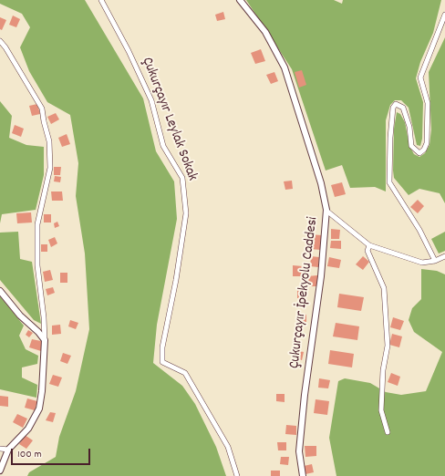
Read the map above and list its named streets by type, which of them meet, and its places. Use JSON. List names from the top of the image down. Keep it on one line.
{"streets":{"street":["Çukurçayır Leylak Sokak","Çukurçayır İpekyolu Caddesi"]},"scale_bar":"100 m"}
